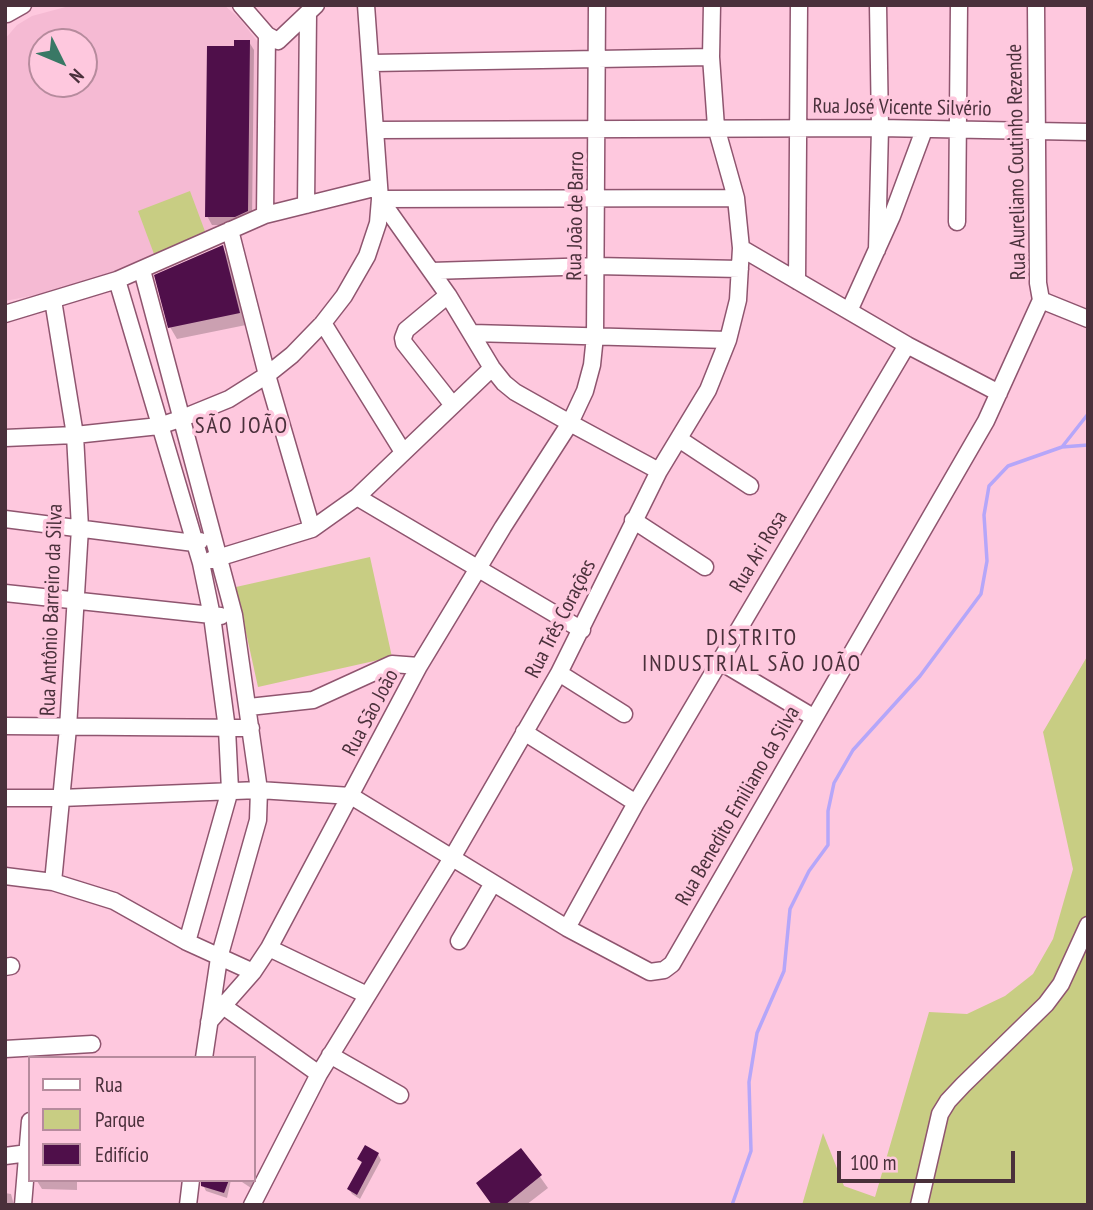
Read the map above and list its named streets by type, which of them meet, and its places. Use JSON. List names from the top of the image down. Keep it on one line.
{"streets":{"street":["Rua José Vicente Silvério","Rua Aureliano Coutinho Rezende","Rua João de Barro","Rua Ari Rosa","Rua Antônio Barreiro da Silva","Rua Três Corações","Rua São João","Rua Benedito Emiliano da Silva"]},"crossings":[["Rua José Vicente Silvério","Rua Aureliano Coutinho Rezende"],["Rua José Vicente Silvério","Rua João de Barro"],["Rua José Vicente Silvério","Rua Três Corações"],["Rua Aureliano Coutinho Rezende","Rua Benedito Emiliano da Silva"],["Rua João de Barro","Rua São João"],["Rua Ari Rosa","Rua Benedito Emiliano da Silva"]],"districts":["SÃO JOÃO","DISTRITO INDUSTRIAL SÃO JOÃO"],"legend":["Rua","Parque","Edifício"],"scale_bar":"100 m","north":"bottom right"}
